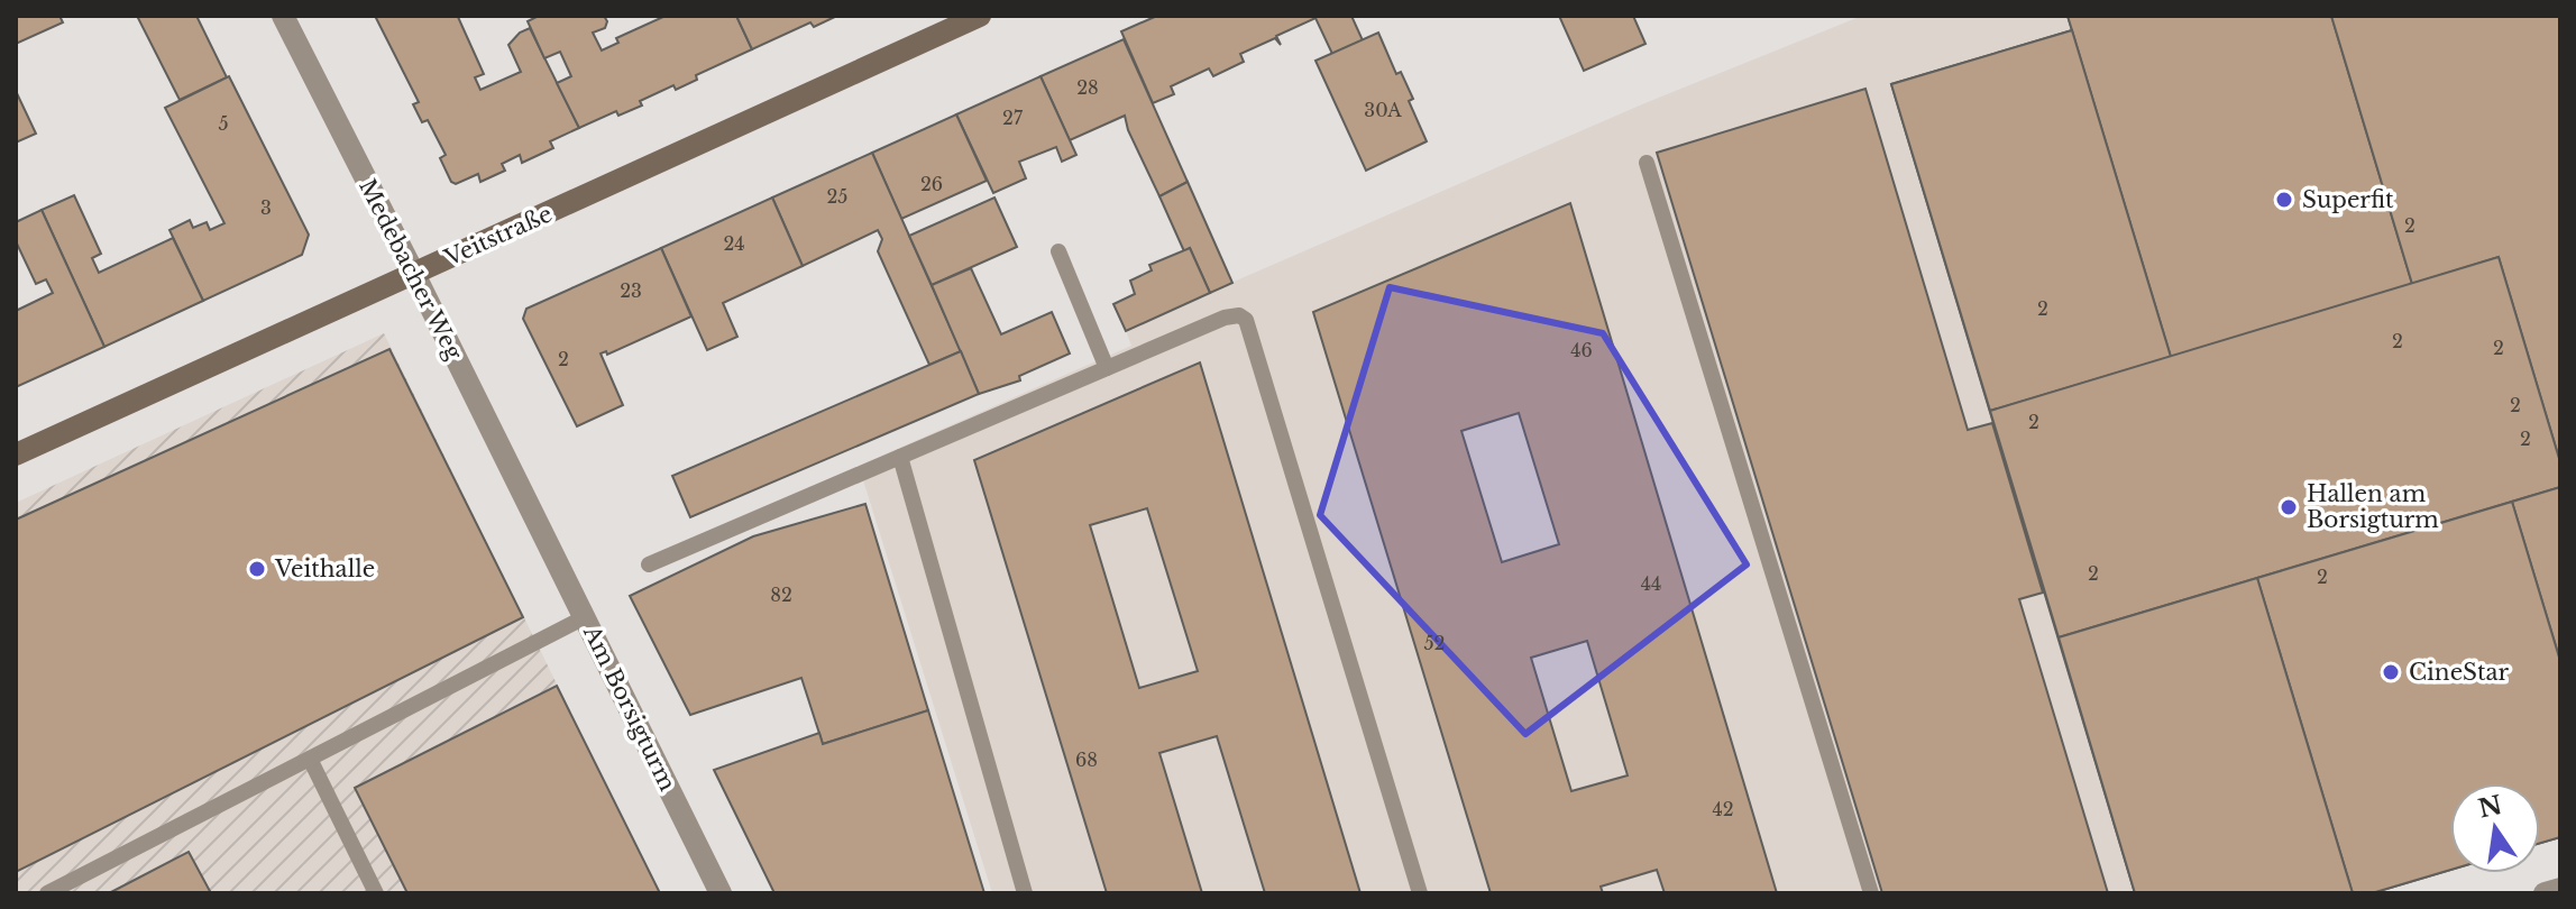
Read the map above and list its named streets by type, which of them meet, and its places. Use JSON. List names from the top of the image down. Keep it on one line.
{"streets":{"street":["Veitstraße","Medebacher Weg","Am Borsigturm"]},"crossings":[["Veitstraße","Medebacher Weg"],["Medebacher Weg","Am Borsigturm"]],"places":["Superfit","Hallen am Borsigturm","Veithalle","CineStar"],"house_numbers":["28","30A","27","5","26","25","3","2","24","23","2","2","2","46","2","2","2","2","2","2","44","82","52","68","42"],"north":"top"}
